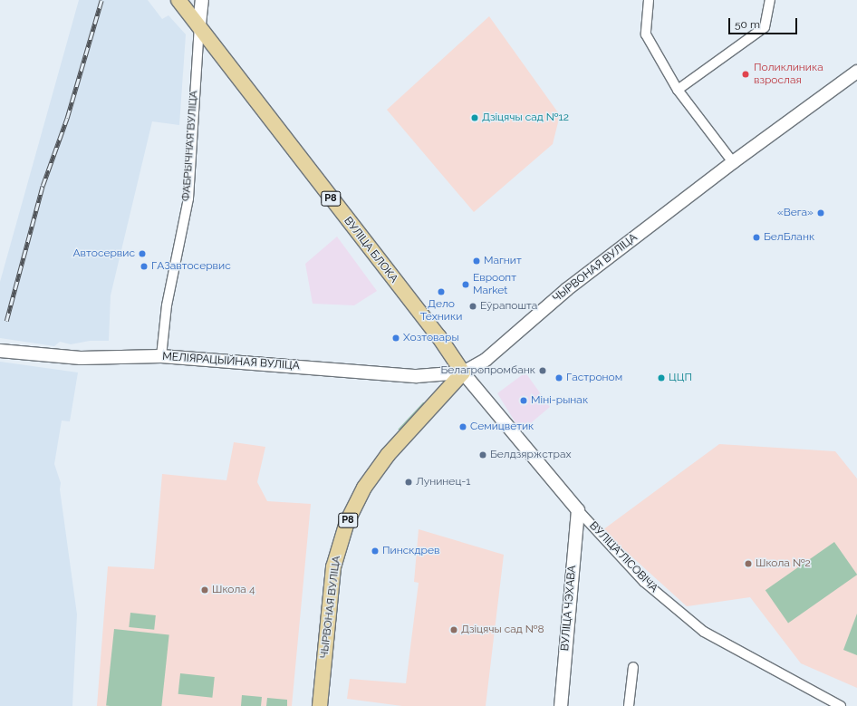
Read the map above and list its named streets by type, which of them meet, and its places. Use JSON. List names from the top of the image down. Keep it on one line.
{"streets":{"main road":["Р8","ВУЛІЦА БЛОКА","ЧЫРВОНАЯ ВУЛІЦА"],"street":["ФАБРЫЧНАЯ ВУЛІЦА","МЕЛІЯРАЦЫЙНАЯ ВУЛІЦА","ВУЛІЦА ЛІСОВІЧА","ВУЛІЦА ЧЭХАВА"]},"crossings":[["ФАБРЫЧНАЯ ВУЛІЦА","Р8"],["ФАБРЫЧНАЯ ВУЛІЦА","ВУЛІЦА БЛОКА"],["ФАБРЫЧНАЯ ВУЛІЦА","МЕЛІЯРАЦЫЙНАЯ ВУЛІЦА"],["Р8","ВУЛІЦА БЛОКА"],["ВУЛІЦА БЛОКА","ЧЫРВОНАЯ ВУЛІЦА"],["ВУЛІЦА БЛОКА","МЕЛІЯРАЦЫЙНАЯ ВУЛІЦА"],["ВУЛІЦА БЛОКА","ВУЛІЦА ЛІСОВІЧА"],["ЧЫРВОНАЯ ВУЛІЦА","МЕЛІЯРАЦЫЙНАЯ ВУЛІЦА"],["ЧЫРВОНАЯ ВУЛІЦА","ВУЛІЦА ЛІСОВІЧА"],["МЕЛІЯРАЦЫЙНАЯ ВУЛІЦА","ВУЛІЦА ЛІСОВІЧА"],["ВУЛІЦА ЛІСОВІЧА","ВУЛІЦА ЧЭХАВА"]],"places":["Поликлиника взрослая","Дзіцячы сад №12","«Вега»","БелБланк","Автосервис","Магнит","ГАЗавтосервис","Евроопт Market","Дело Техники","Еўрапошта","Хозтовары","Белагропромбанк","Гастроном","ЦЦП","Міні-рынак","Семицветик","Белдзяржстрах","Лунинец-1","Пинскдрев","Школа №2","Школа 4","Дзіцячы сад №8"],"scale_bar":"50 m"}
